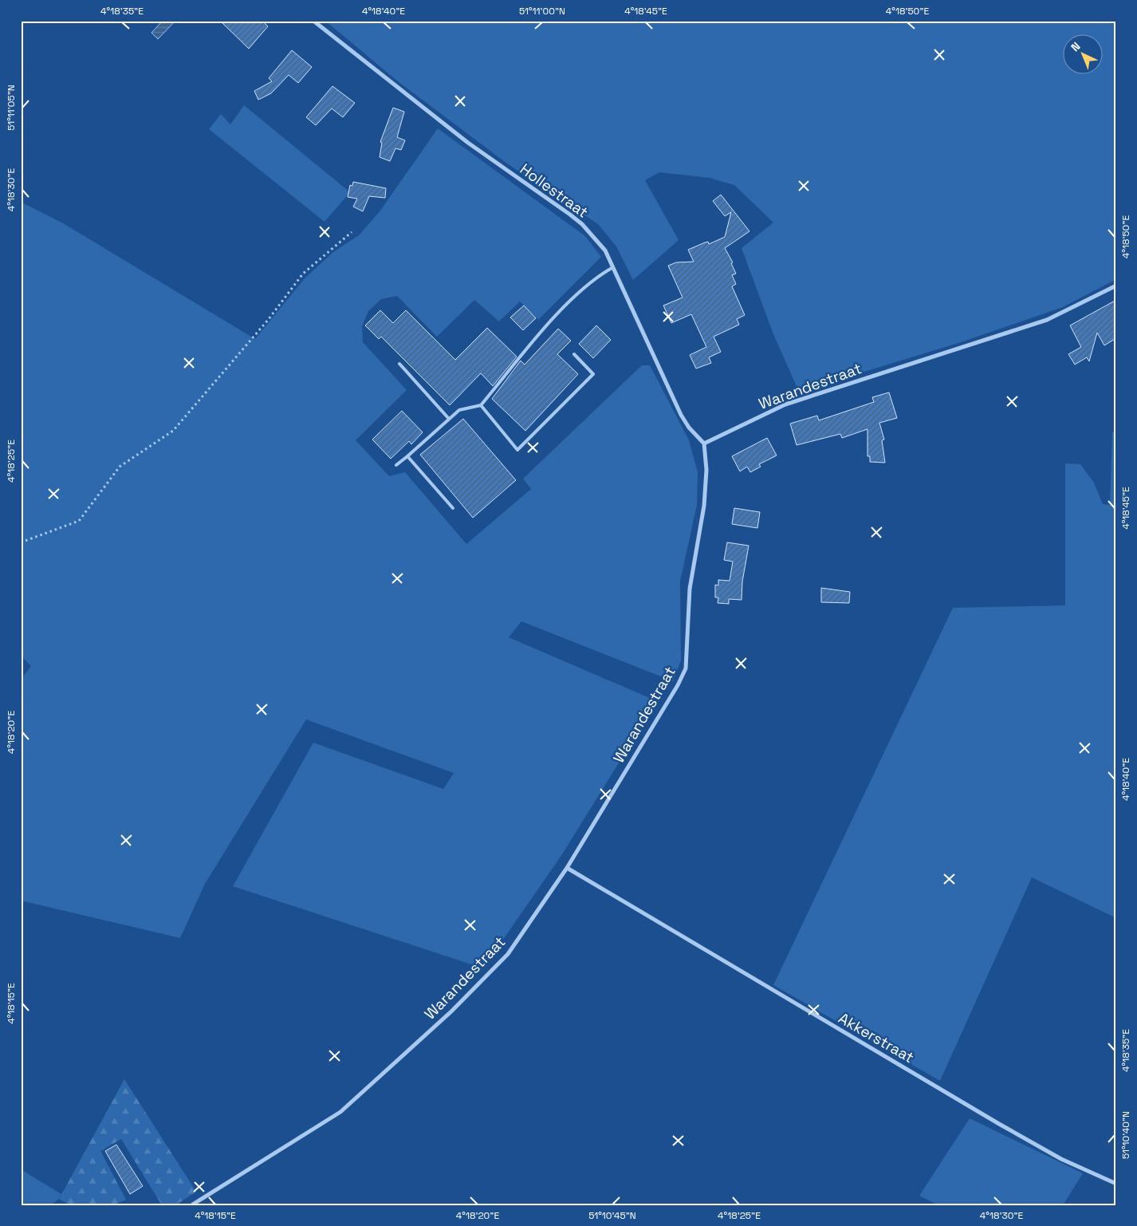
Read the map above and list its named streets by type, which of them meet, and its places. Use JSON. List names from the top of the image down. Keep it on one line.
{"streets":{"street":["Hollestraat","Warandestraat","Akkerstraat"]},"crossings":[["Hollestraat","Warandestraat"],["Warandestraat","Akkerstraat"]],"north":"top left","coordinates":["4°18'35\"E","4°18'40\"E","51°11'00\"N","4°18'45\"E","4°18'50\"E","51°11'05\"N","4°18'30\"E","4°18'25\"E","4°18'20\"E","4°18'15\"E","51°10'40\"N","51°10'45\"N"]}
